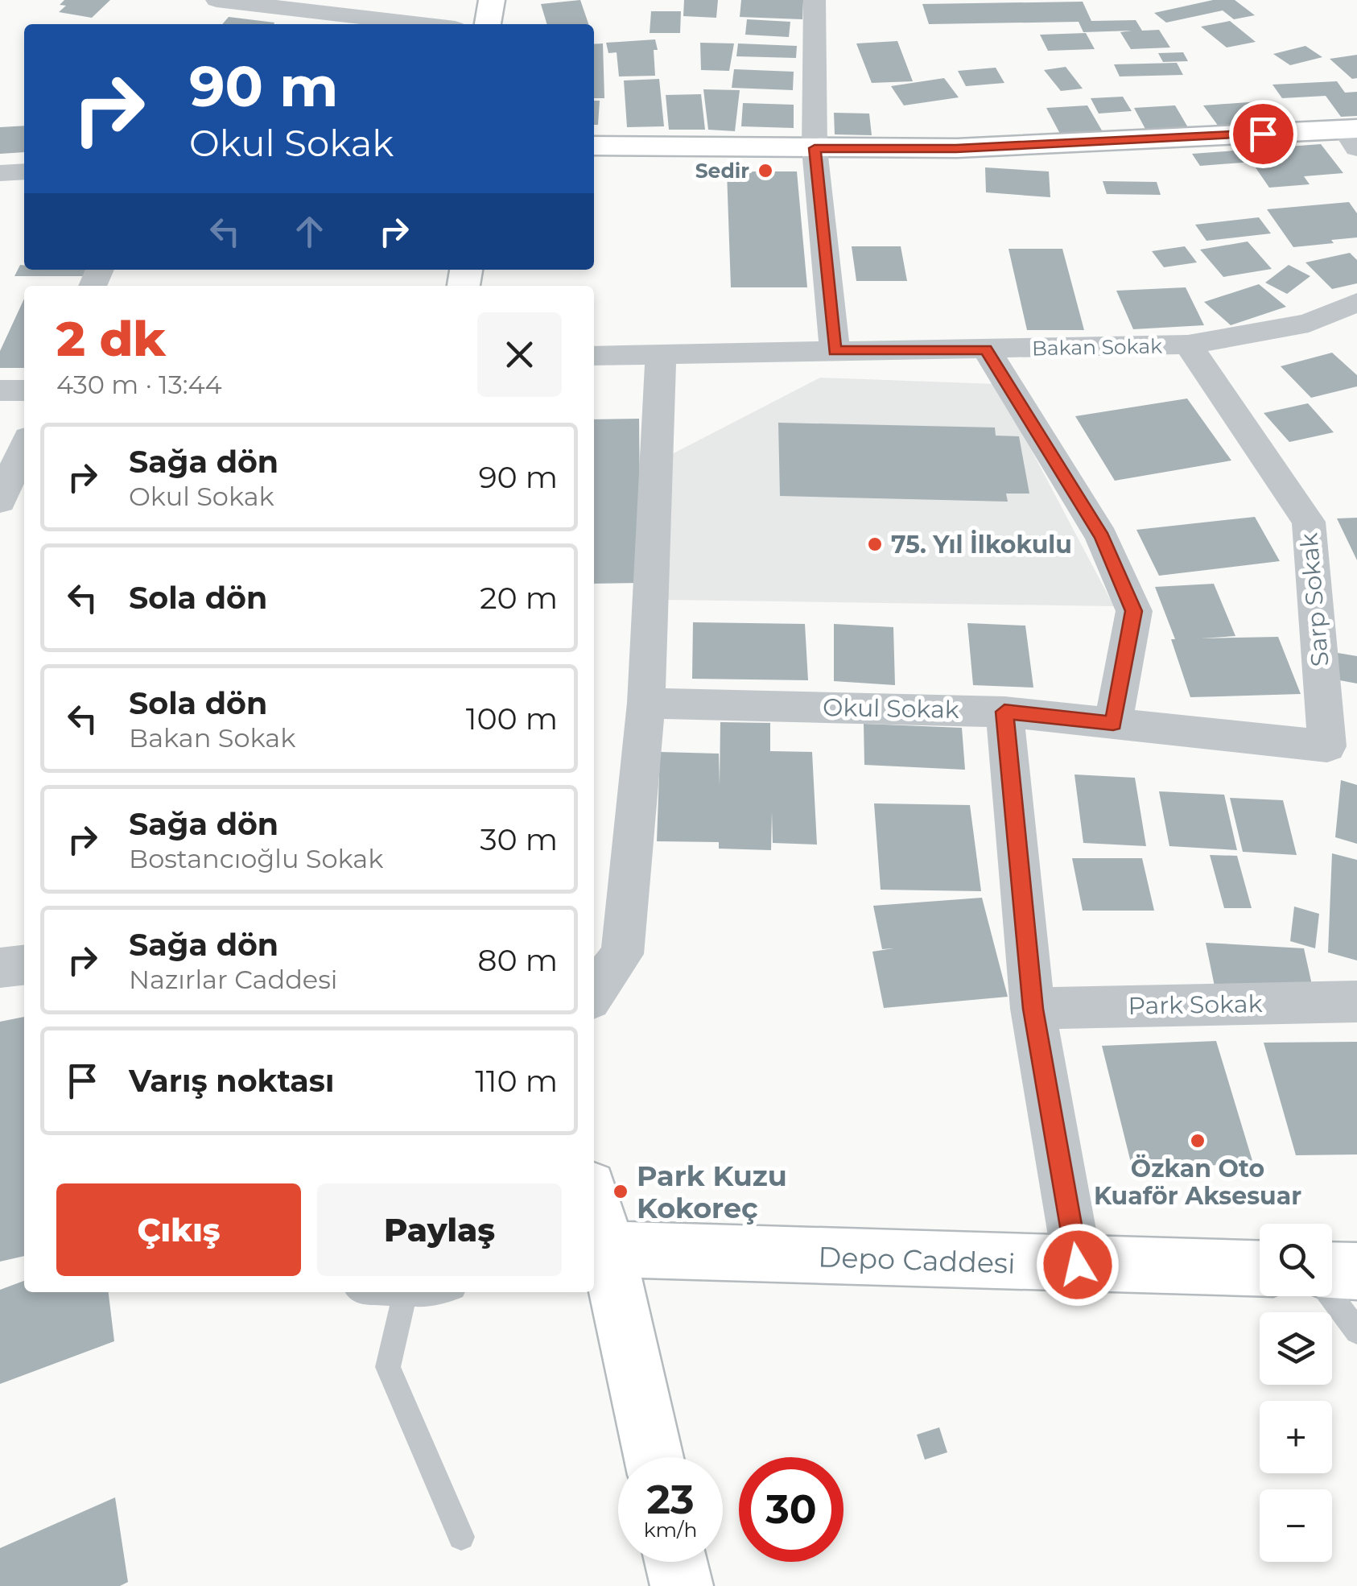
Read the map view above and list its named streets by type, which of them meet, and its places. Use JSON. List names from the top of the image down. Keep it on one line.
{"streets":{"main road":["Depo Caddesi"],"street":["Bakan Sokak","Sarp Sokak","Okul Sokak","Park Sokak"]},"crossings":[["Bakan Sokak","Sarp Sokak"],["Sarp Sokak","Okul Sokak"]],"places":["Sedir","75. Yıl İlkokulu","Özkan Oto Kuaför Aksesuar","Park Kuzu Kokoreç"],"page":{"turn":["90 m","Okul Sokak"],"heading":["2 dk","430 m · 13:44"],"list":[{"name":"Sağa dön","note":"Okul Sokak","value":"90 m"},{"name":"Sola dön","value":"20 m"},{"name":"Sola dön","note":"Bakan Sokak","value":"100 m"},{"name":"Sağa dön","note":"Bostancıoğlu Sokak","value":"30 m"},{"name":"Sağa dön","note":"Nazırlar Caddesi","value":"80 m"},{"name":"Varış noktası","value":"110 m"}],"buttons":["Çıkış","Paylaş"],"map_buttons":["+","−"],"speed":"23 km/h","limit":"30"}}
